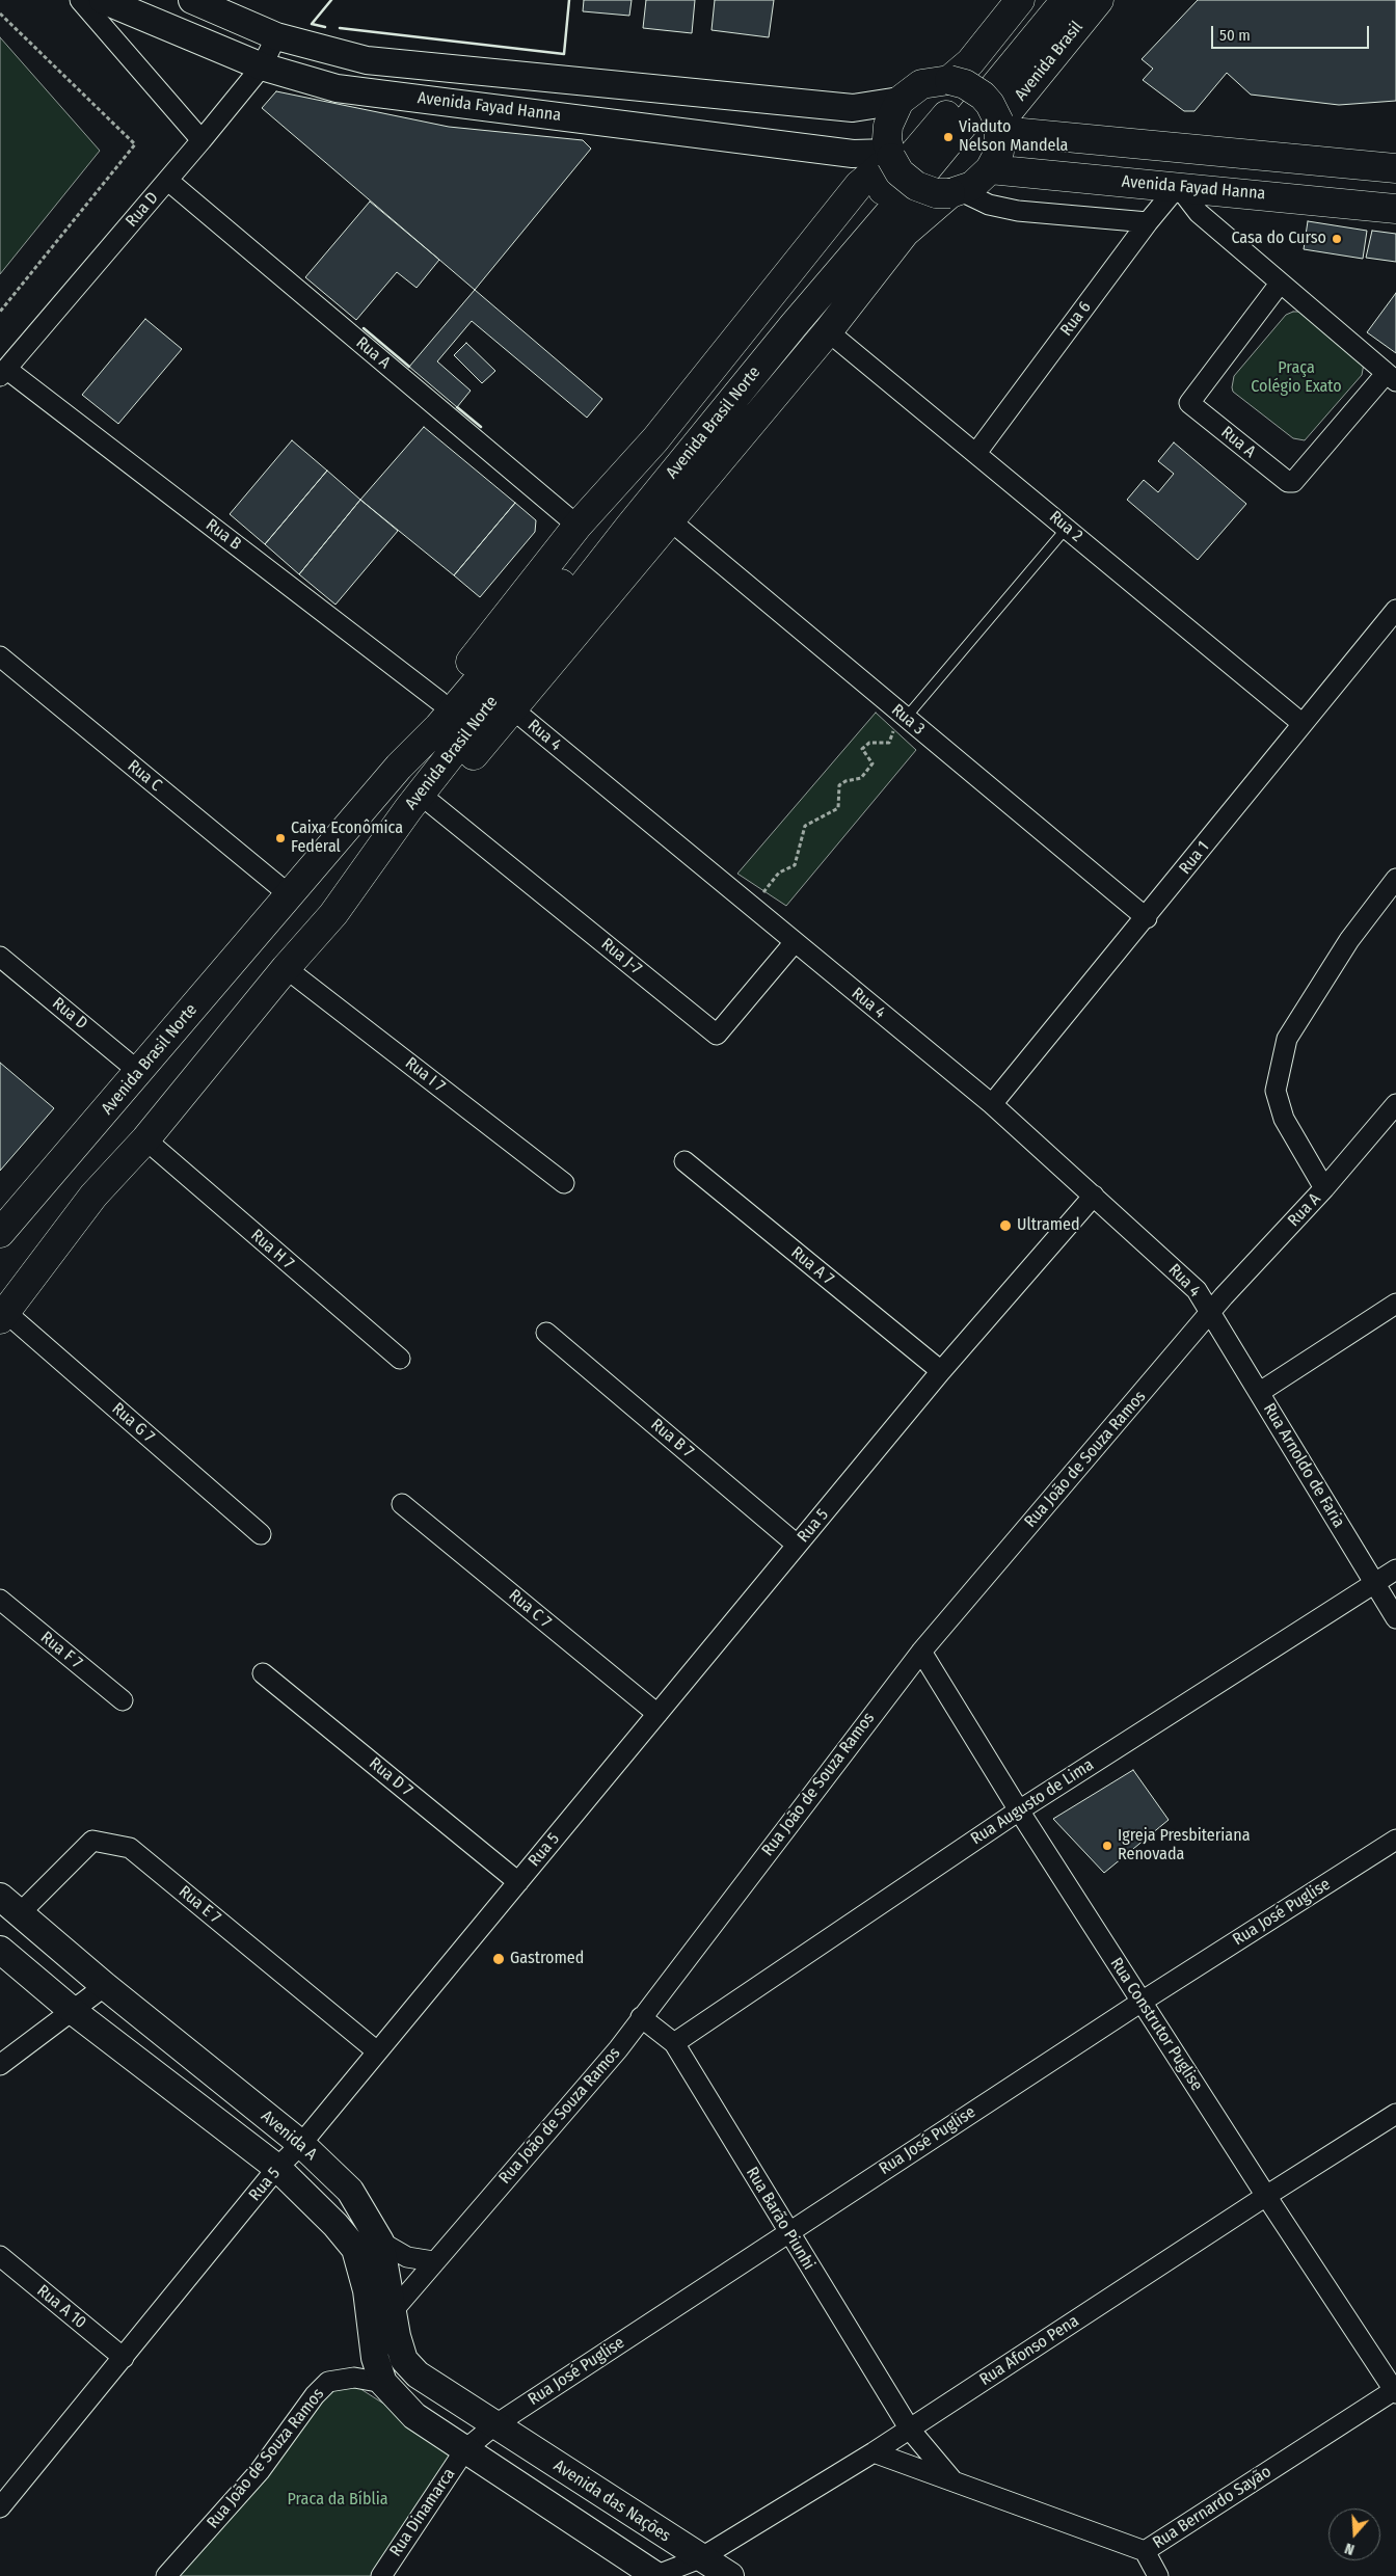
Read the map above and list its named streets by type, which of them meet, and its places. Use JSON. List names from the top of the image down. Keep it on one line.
{"streets":{"main road":["Avenida Brasil","Avenida Fayad Hanna","Avenida Brasil Norte"],"street":["Rua D","Rua 6","Rua A","Rua 2","Rua B","Rua 3","Rua 4","Rua C","Rua 1","Rua J-7","Rua I 7","Rua H 7","Rua A 7","Rua G 7","Rua B 7","Rua João de Souza Ramos","Rua Arnoldo de Faria","Rua 5","Rua C 7","Rua F 7","Rua D 7","Rua Augusto de Lima","Rua E 7","Rua José Puglise","Rua Construtor Puglise","Avenida A","Rua Barão Piunhi","Rua A 10","Rua Afonso Pena","Avenida das Nações","Rua Bernardo Sayão","Rua Dinamarca"]},"crossings":[["Avenida Brasil","Avenida Fayad Hanna"],["Avenida Brasil","Avenida Brasil Norte"],["Avenida Fayad Hanna","Rua D"],["Avenida Fayad Hanna","Rua 6"],["Avenida Fayad Hanna","Rua A"],["Avenida Fayad Hanna","Avenida Brasil Norte"],["Rua D","Rua A"],["Rua D","Avenida Brasil Norte"],["Rua D","Rua B"],["Rua 6","Rua A"],["Rua 6","Rua 2"],["Rua A","Avenida Brasil Norte"],["Rua A","Rua 4"],["Rua A","Rua João de Souza Ramos"],["Rua A","Rua Arnoldo de Faria"],["Avenida Brasil Norte","Rua 2"],["Avenida Brasil Norte","Rua B"],["Avenida Brasil Norte","Rua 3"],["Avenida Brasil Norte","Rua 4"],["Avenida Brasil Norte","Rua C"],["Avenida Brasil Norte","Rua J-7"],["Avenida Brasil Norte","Rua I 7"],["Avenida Brasil Norte","Rua H 7"],["Avenida Brasil Norte","Rua G 7"],["Rua 2","Rua 1"],["Rua 3","Rua 1"],["Rua 4","Rua 1"],["Rua 4","Rua J-7"],["Rua 4","Rua João de Souza Ramos"],["Rua 4","Rua Arnoldo de Faria"],["Rua 4","Rua 5"],["Rua A 7","Rua 5"],["Rua B 7","Rua 5"],["Rua João de Souza Ramos","Rua Arnoldo de Faria"],["Rua João de Souza Ramos","Rua Construtor Puglise"],["Rua João de Souza Ramos","Avenida A"],["Rua João de Souza Ramos","Rua Barão Piunhi"],["Rua Arnoldo de Faria","Rua Augusto de Lima"],["Rua 5","Rua C 7"],["Rua 5","Rua D 7"],["Rua 5","Rua E 7"],["Rua 5","Avenida A"],["Rua 5","Rua A 10"],["Rua Augusto de Lima","Rua Construtor Puglise"],["Rua Augusto de Lima","Rua Barão Piunhi"],["Rua E 7","Avenida A"],["Rua José Puglise","Rua Construtor Puglise"],["Rua José Puglise","Avenida A"],["Rua José Puglise","Rua Barão Piunhi"],["Rua José Puglise","Avenida das Nações"],["Rua José Puglise","Rua Dinamarca"],["Rua Construtor Puglise","Rua Afonso Pena"],["Rua Construtor Puglise","Rua Bernardo Sayão"],["Avenida A","Avenida das Nações"],["Avenida A","Rua Dinamarca"],["Rua Barão Piunhi","Rua Afonso Pena"],["Rua Afonso Pena","Avenida das Nações"],["Rua Afonso Pena","Rua Bernardo Sayão"]],"parks":["Praça Colégio Exato","Praca da Bíblia"],"places":["Viaduto Nelson Mandela","Casa do Curso","Caixa Econômica Federal","Ultramed","Igreja Presbiteriana Renovada","Gastromed"],"scale_bar":"50 m","north":"bottom"}
